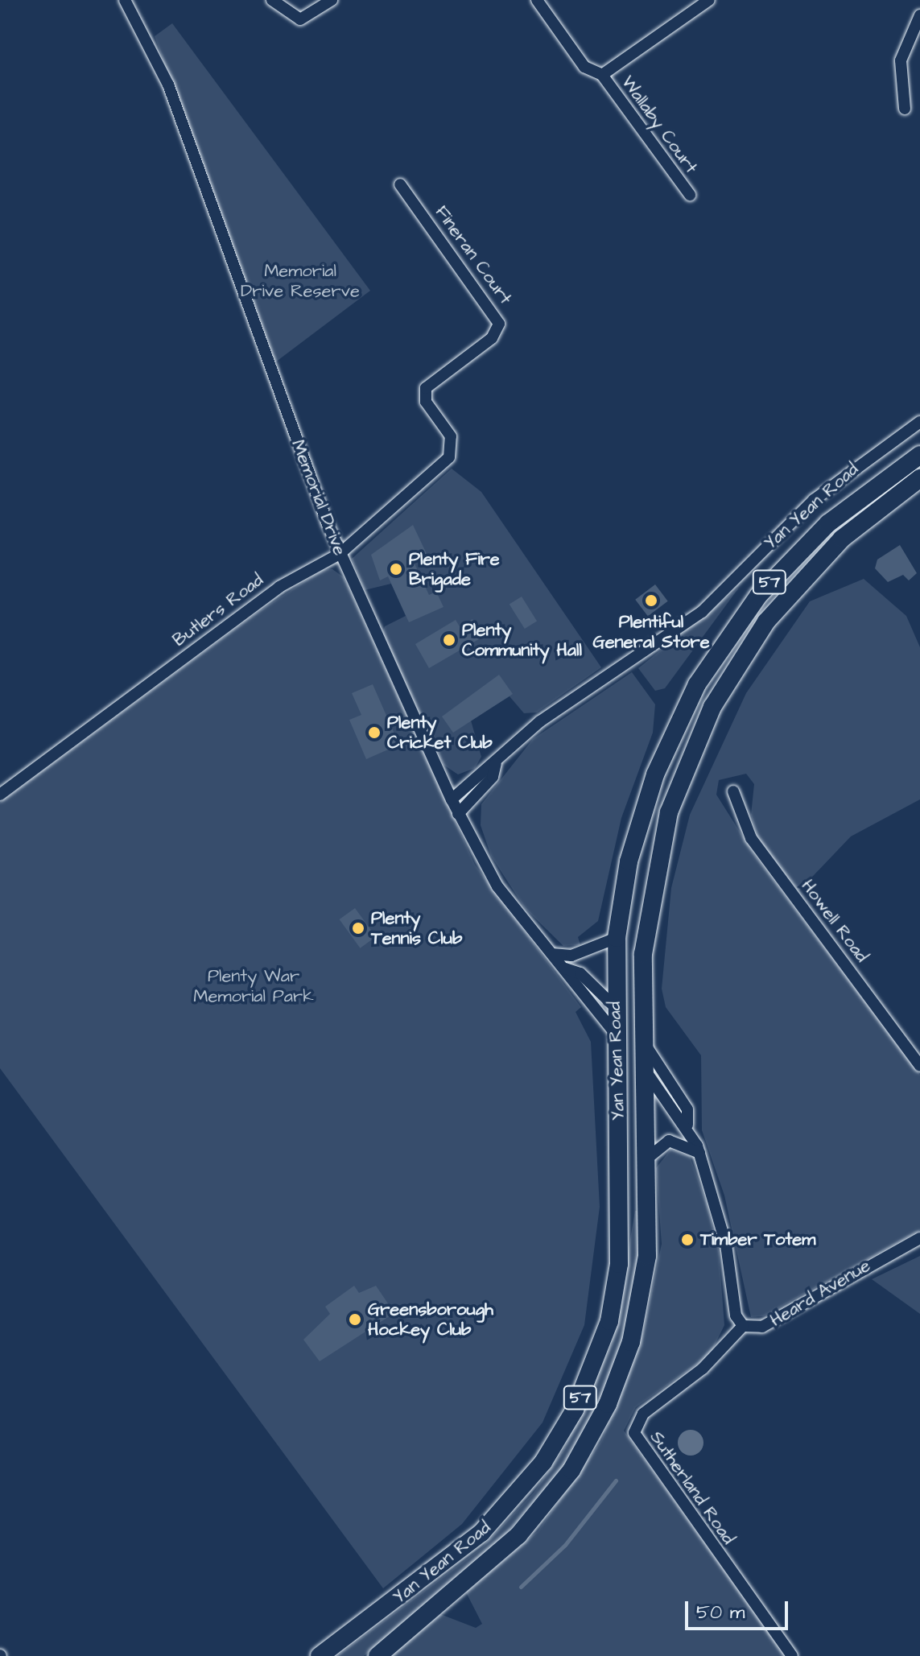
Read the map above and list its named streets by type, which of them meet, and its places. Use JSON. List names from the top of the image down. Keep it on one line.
{"streets":{"main road":["Memorial Drive","Yan Yean Road","57"],"street":["Wallaby Court","Fineran Court","Butlers Road","Howell Road","Heard Avenue","Sutherland Road"]},"crossings":[["Fineran Court","Butlers Road"],["Memorial Drive","Yan Yean Road"],["Memorial Drive","Butlers Road"],["Heard Avenue","Sutherland Road"]],"parks":["Memorial Drive Reserve","Plenty War Memorial Park"],"places":["Plenty Fire Brigade","Plentiful General Store","Plenty Community Hall","Plenty Cricket Club","Plenty Tennis Club","Timber Totem","Greensborough Hockey Club"],"scale_bar":"50 m"}
